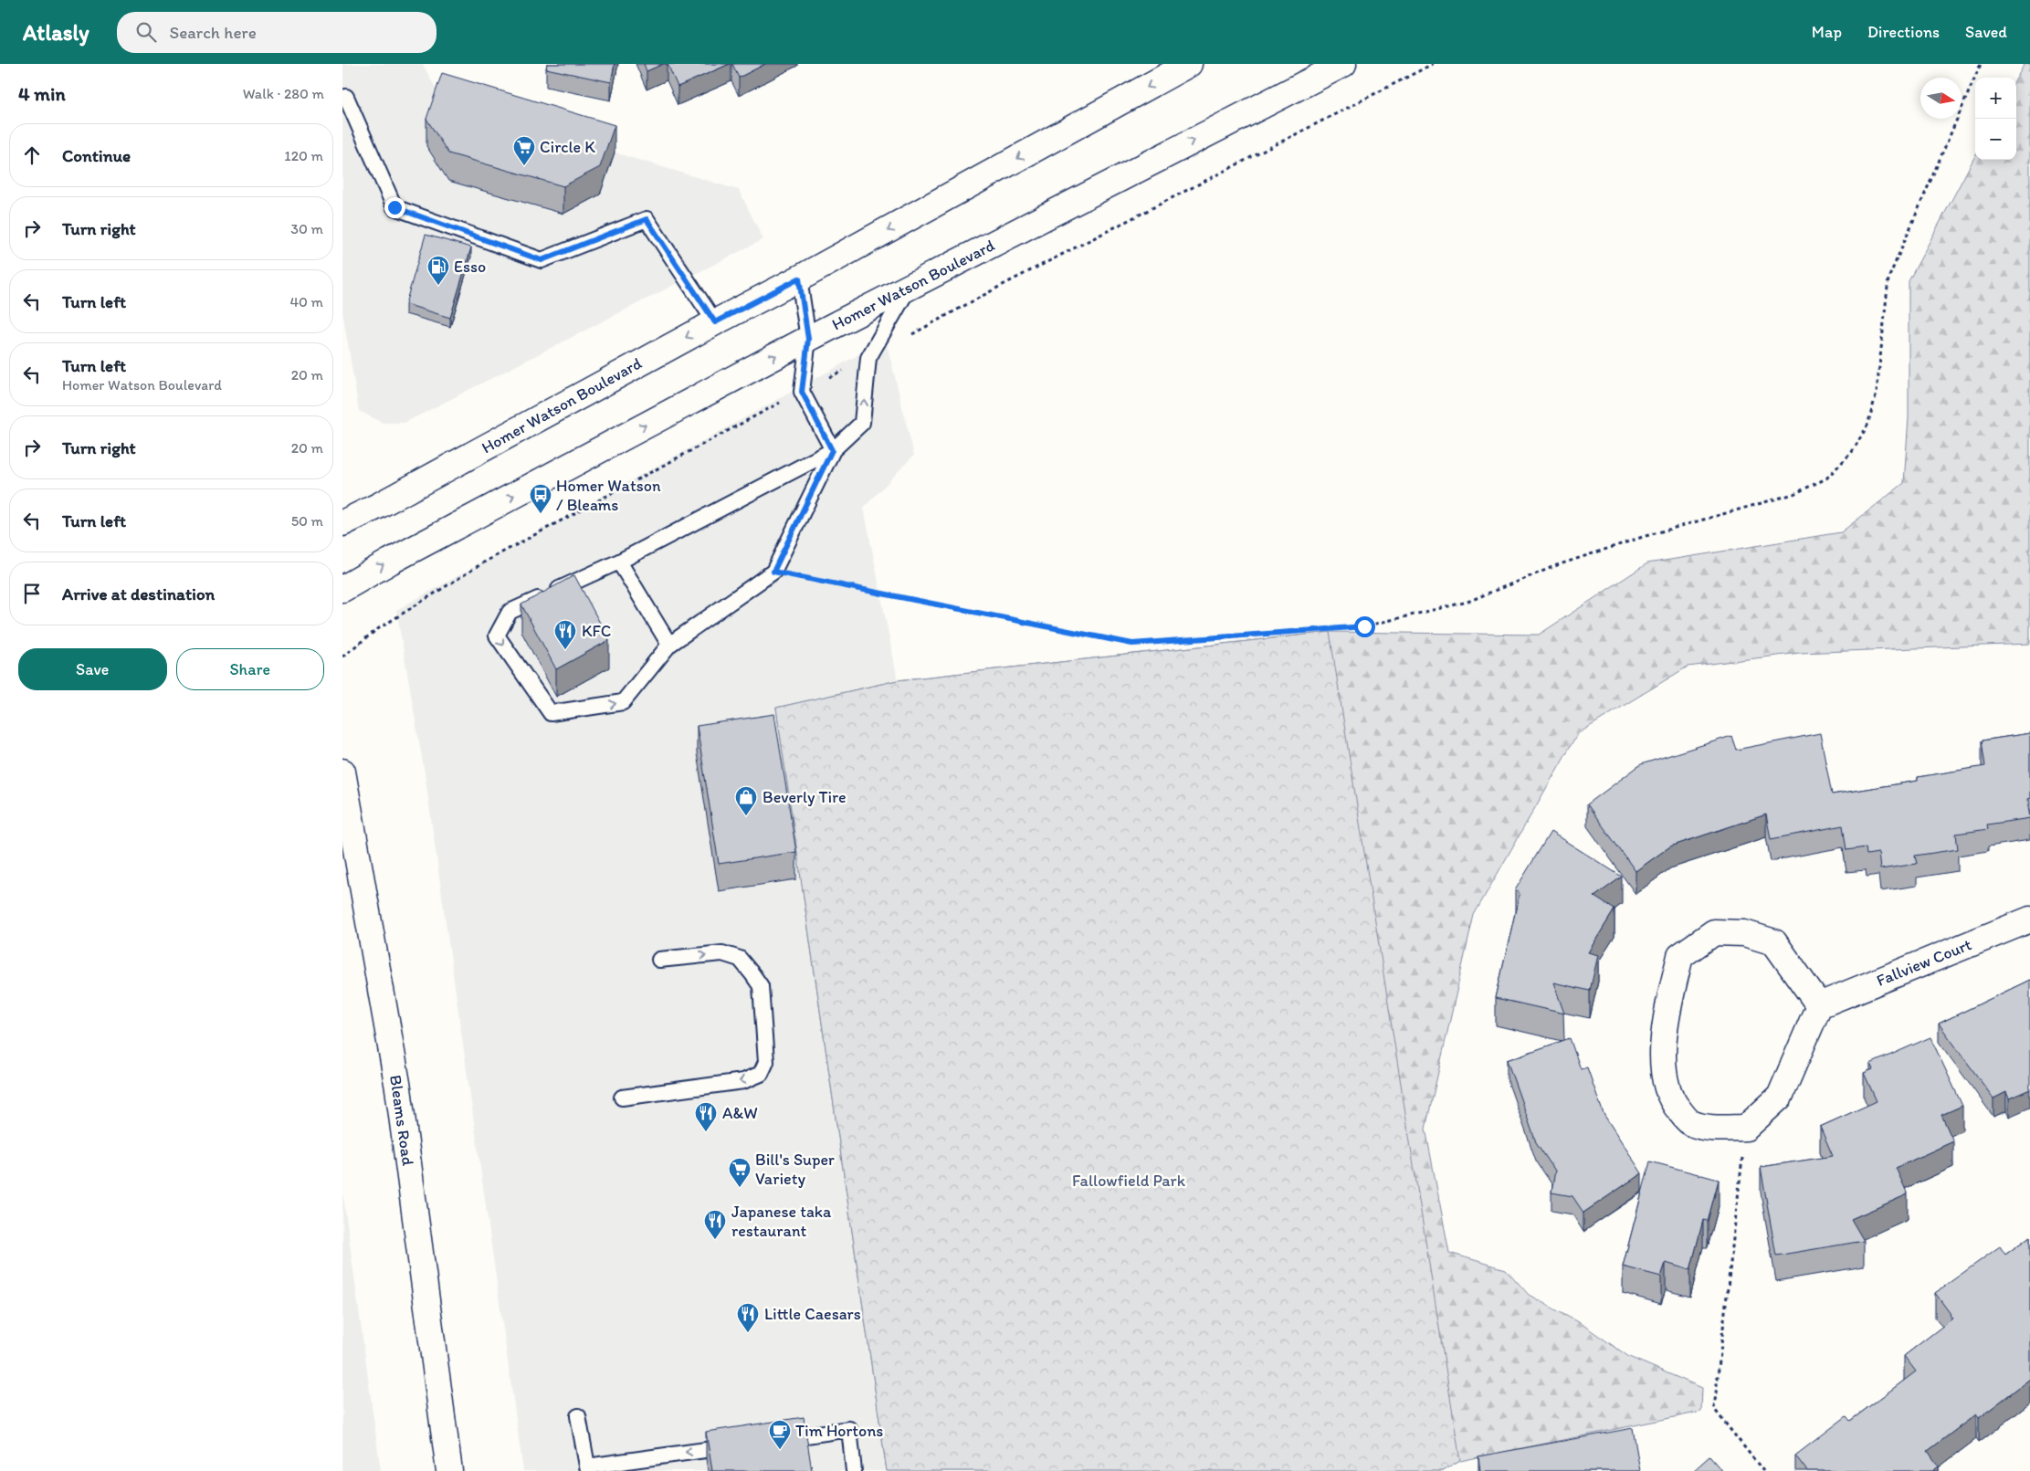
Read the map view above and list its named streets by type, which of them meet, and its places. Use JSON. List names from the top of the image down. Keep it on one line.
{"streets":{"main road":["Homer Watson Boulevard","Fallview Court","Bleams Road"]},"parks":["Fallowfield Park"],"places":{"supermarket":["Circle K","Bill's Super Variety"],"fuel station":["Esso"],"bus stop":["Homer Watson / Bleams"],"restaurant":["KFC","A&W","Japanese taka restaurant","Little Caesars"],"shop":["Beverly Tire"],"cafe":["Tim Hortons"]},"north":"right","page":{"header":"Atlasly","search":"Search here","nav":["Map","Directions","Saved"],"heading":["4 min","Walk · 280 m"],"map_buttons":["+","−"],"list":[["Continue","120 m"],["Turn right","30 m"],["Turn left","40 m"],["Turn left","Homer Watson Boulevard","20 m"],["Turn right","20 m"],["Turn left","50 m"],"Arrive at destination"],"buttons":["Save","Share"]}}
